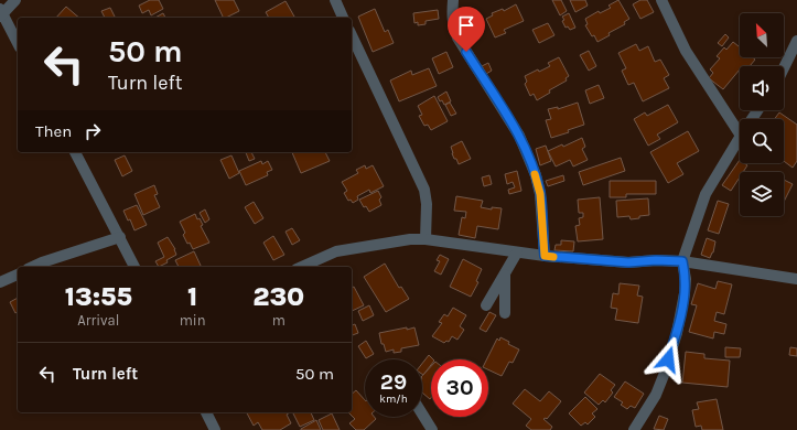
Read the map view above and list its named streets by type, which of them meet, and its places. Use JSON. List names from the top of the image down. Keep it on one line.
{"north":"top left","page":{"turn":["50 m","Turn left"],"then":"Then","eta":["13:55","Arrival","1","min","230","m"],"list":[{"name":"Turn left","value":"50 m"}],"speed":"29 km/h","limit":"30"}}
